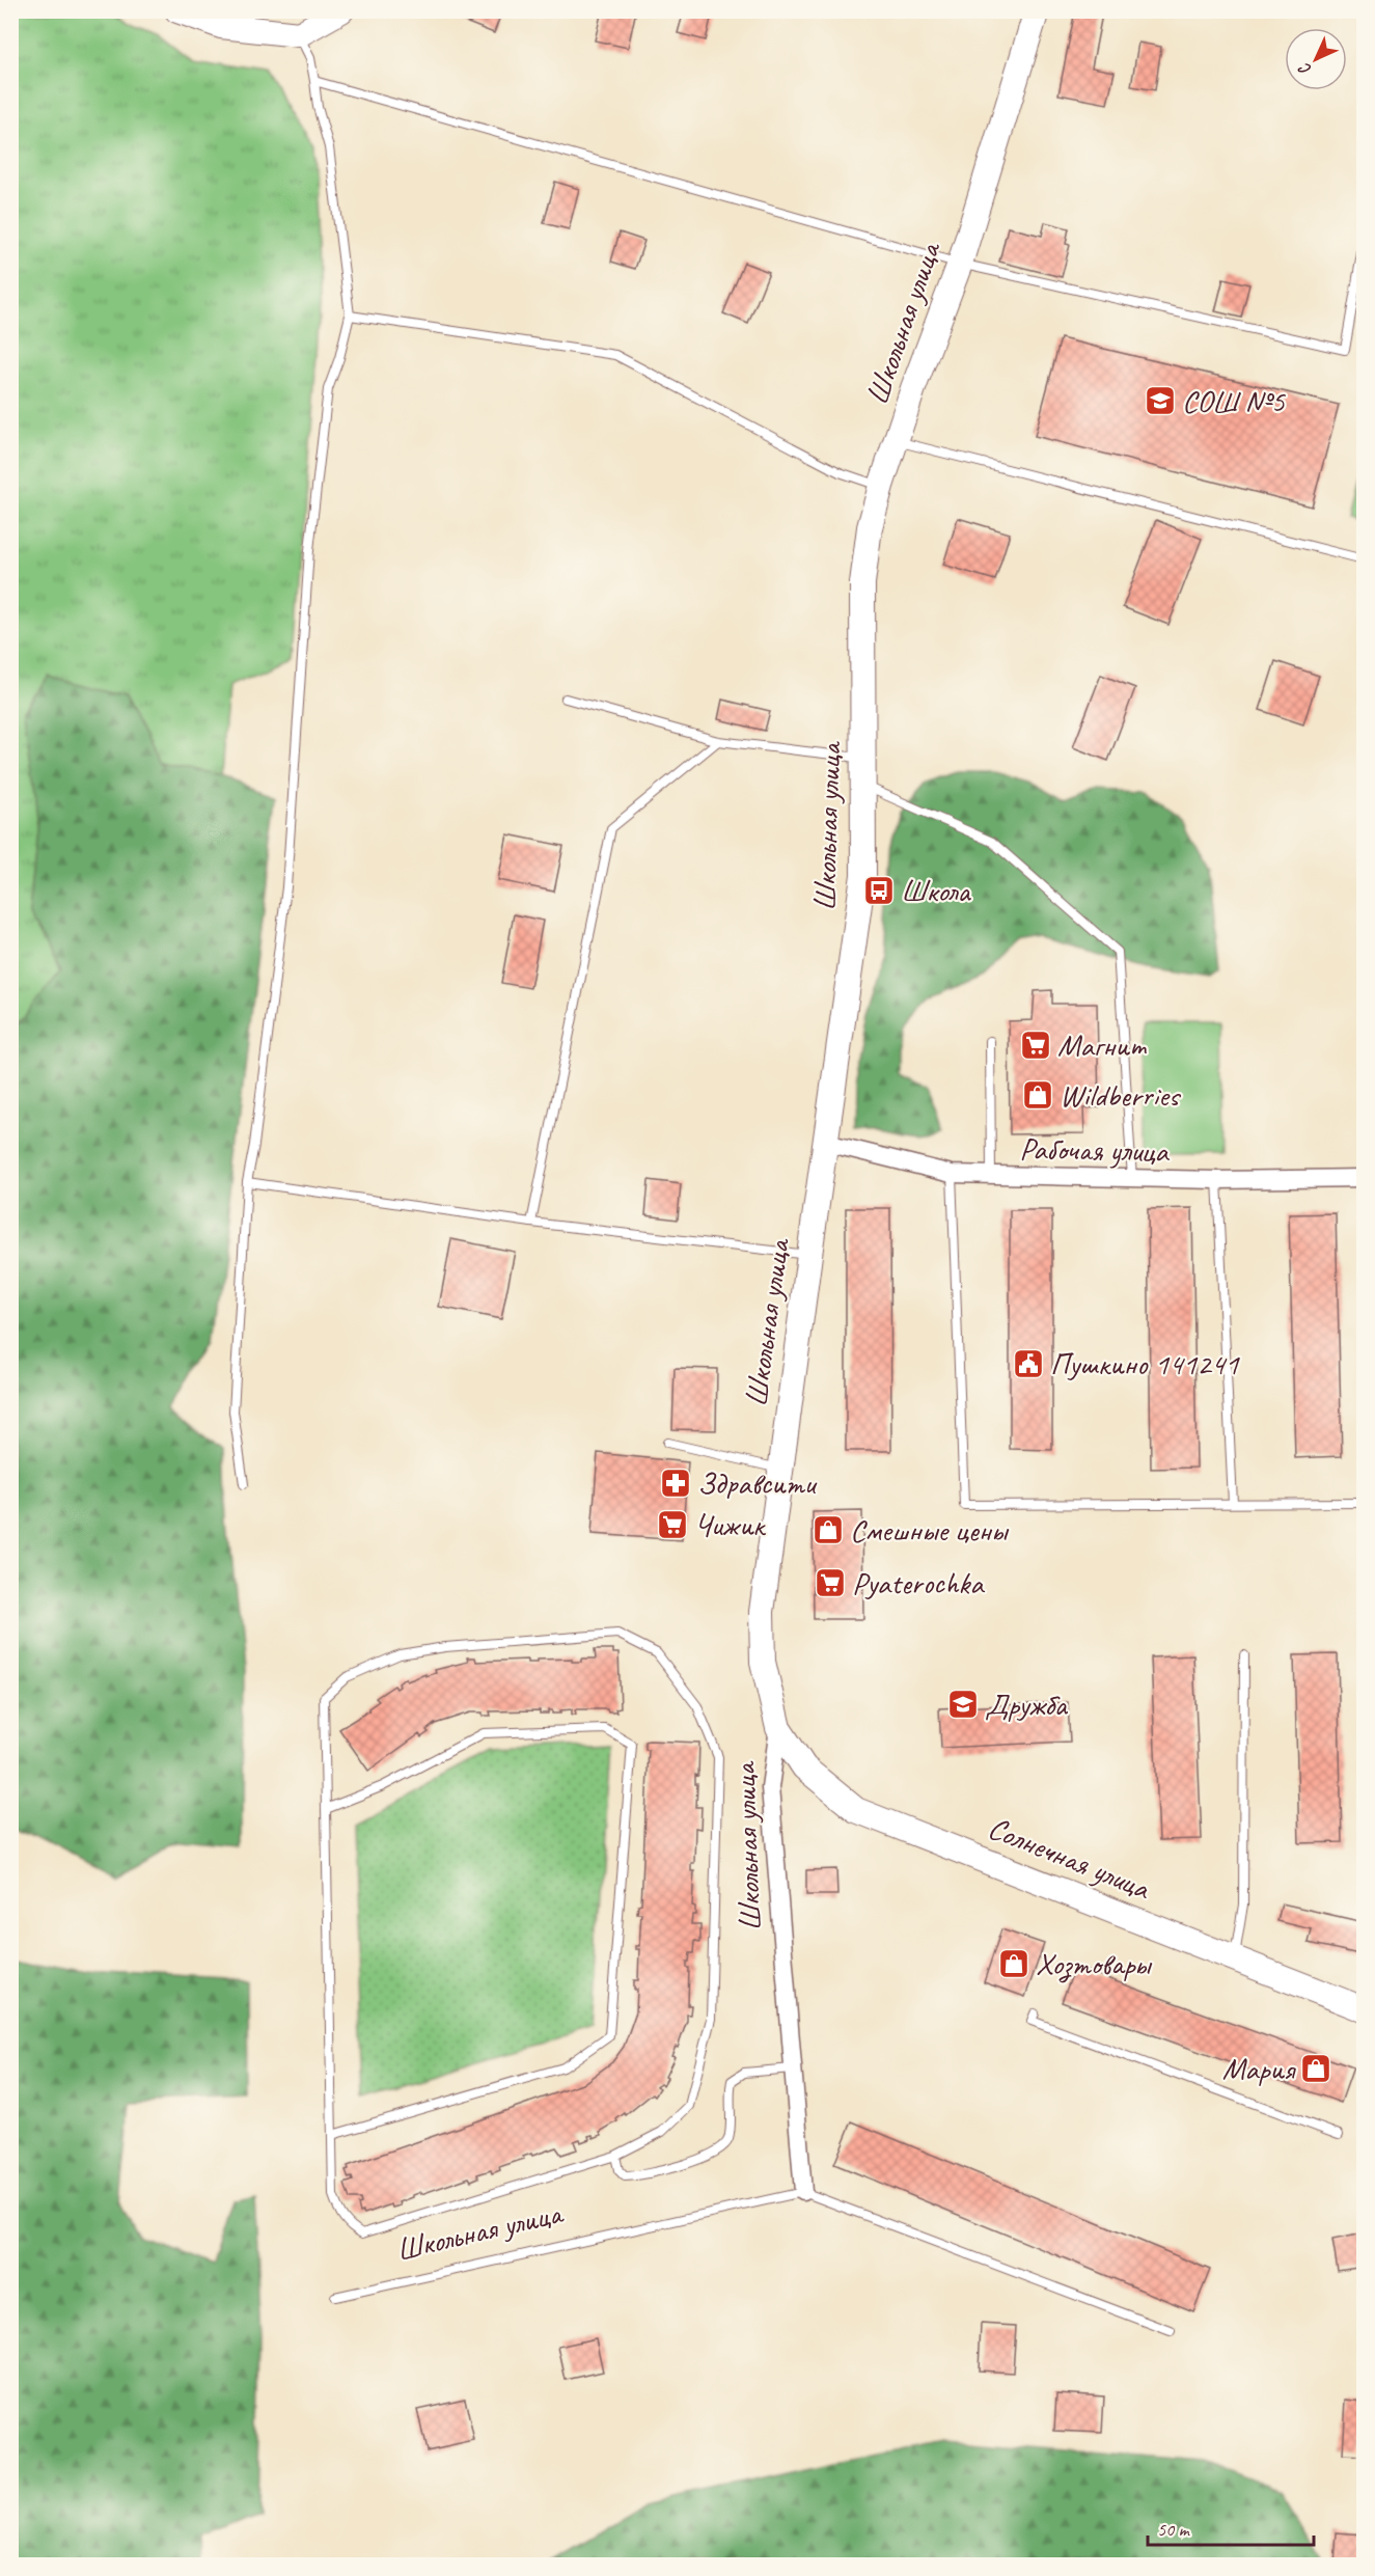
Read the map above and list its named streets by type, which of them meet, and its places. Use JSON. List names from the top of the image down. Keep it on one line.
{"streets":{"street":["Школьная улица","Рабочая улица","Солнечная улица"]},"crossings":[["Школьная улица","Рабочая улица"],["Школьная улица","Солнечная улица"]],"places":{"school or university":["СОШ №5","Дружба"],"bus stop":["Школа"],"supermarket":["Магнит","Чижик","Pyaterochka"],"shop":["Wildberries","Смешные цены","Хозтовары","Мария"],"public building":["Пушкино 141241"],"pharmacy":["Здравсити"]},"scale_bar":"50 m","north":"bottom left"}
